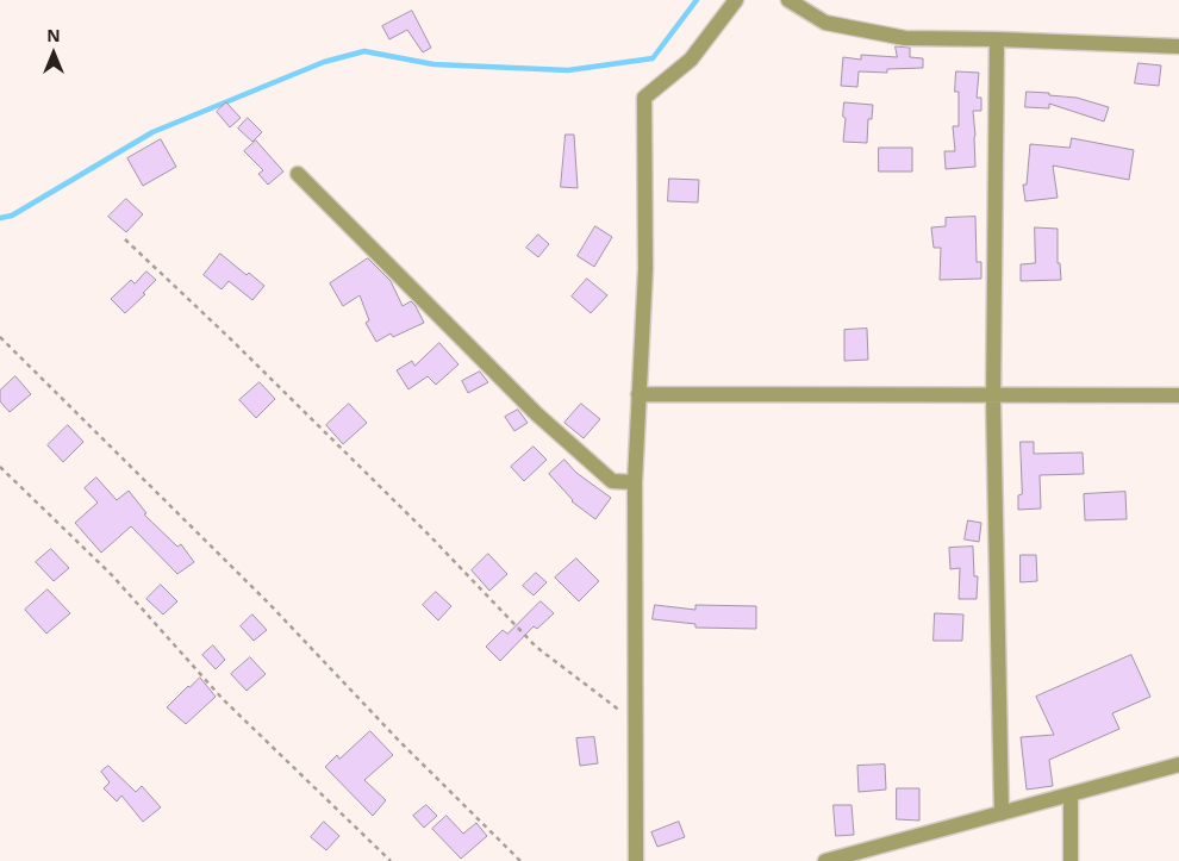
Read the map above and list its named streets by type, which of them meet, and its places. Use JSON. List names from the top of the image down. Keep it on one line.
{"north":"top"}
